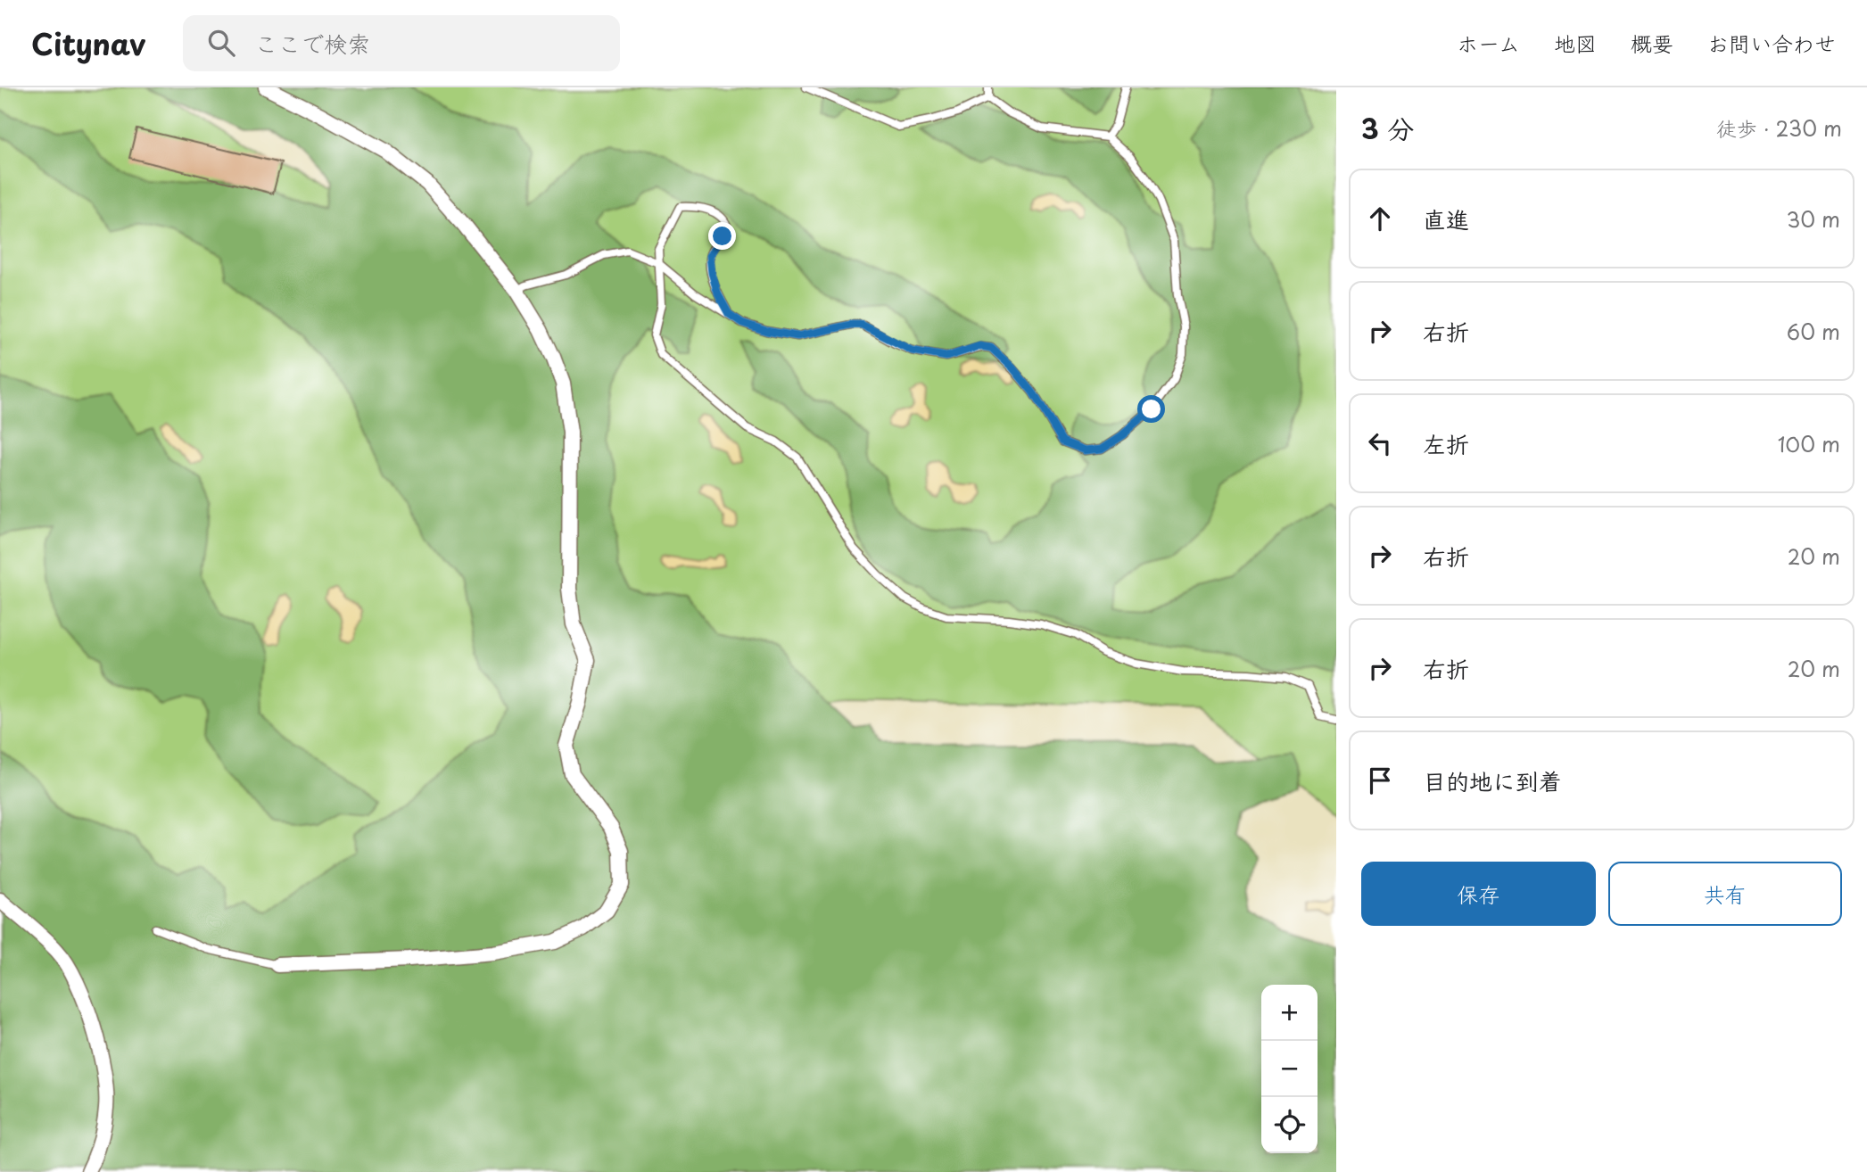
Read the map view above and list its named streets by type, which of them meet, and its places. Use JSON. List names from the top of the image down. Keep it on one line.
{"page":{"header":"Citynav","search":"ここで検索","nav":["ホーム","地図","概要","お問い合わせ"],"heading":["3 分","徒歩 · 230 m"],"list":[["直進","30 m"],["右折","60 m"],["左折","100 m"],["右折","20 m"],["右折","20 m"],"目的地に到着"],"buttons":["保存","共有"],"map_buttons":["+","−"]}}
